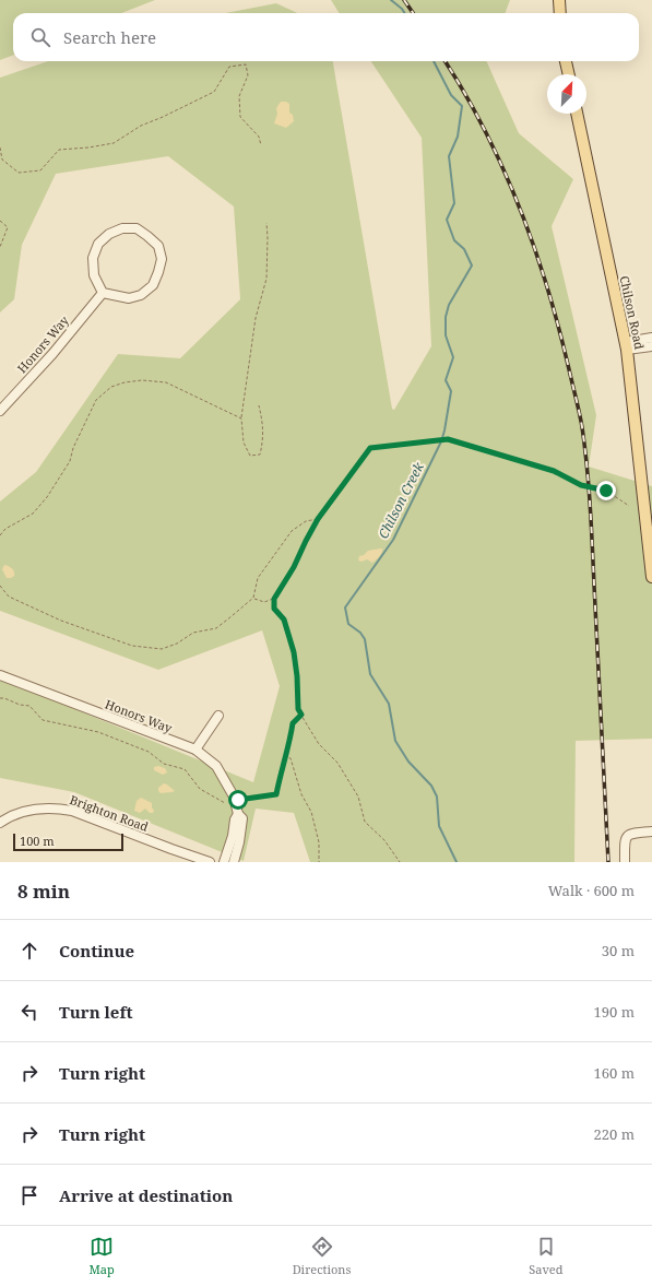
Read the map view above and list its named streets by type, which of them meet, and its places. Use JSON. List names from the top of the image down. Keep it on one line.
{"streets":{"main road":["Chilson Road"],"street":["Honors Way","Brighton Road"]},"water":["Chilson Creek"],"scale_bar":"100 m","north":"top right","page":{"search":"Search here","scale":"100 m","heading":["8 min","Walk · 600 m"],"list":[["Continue","30 m"],["Turn left","190 m"],["Turn right","160 m"],["Turn right","220 m"],"Arrive at destination"],"nav":["Map","Directions","Saved"]}}
